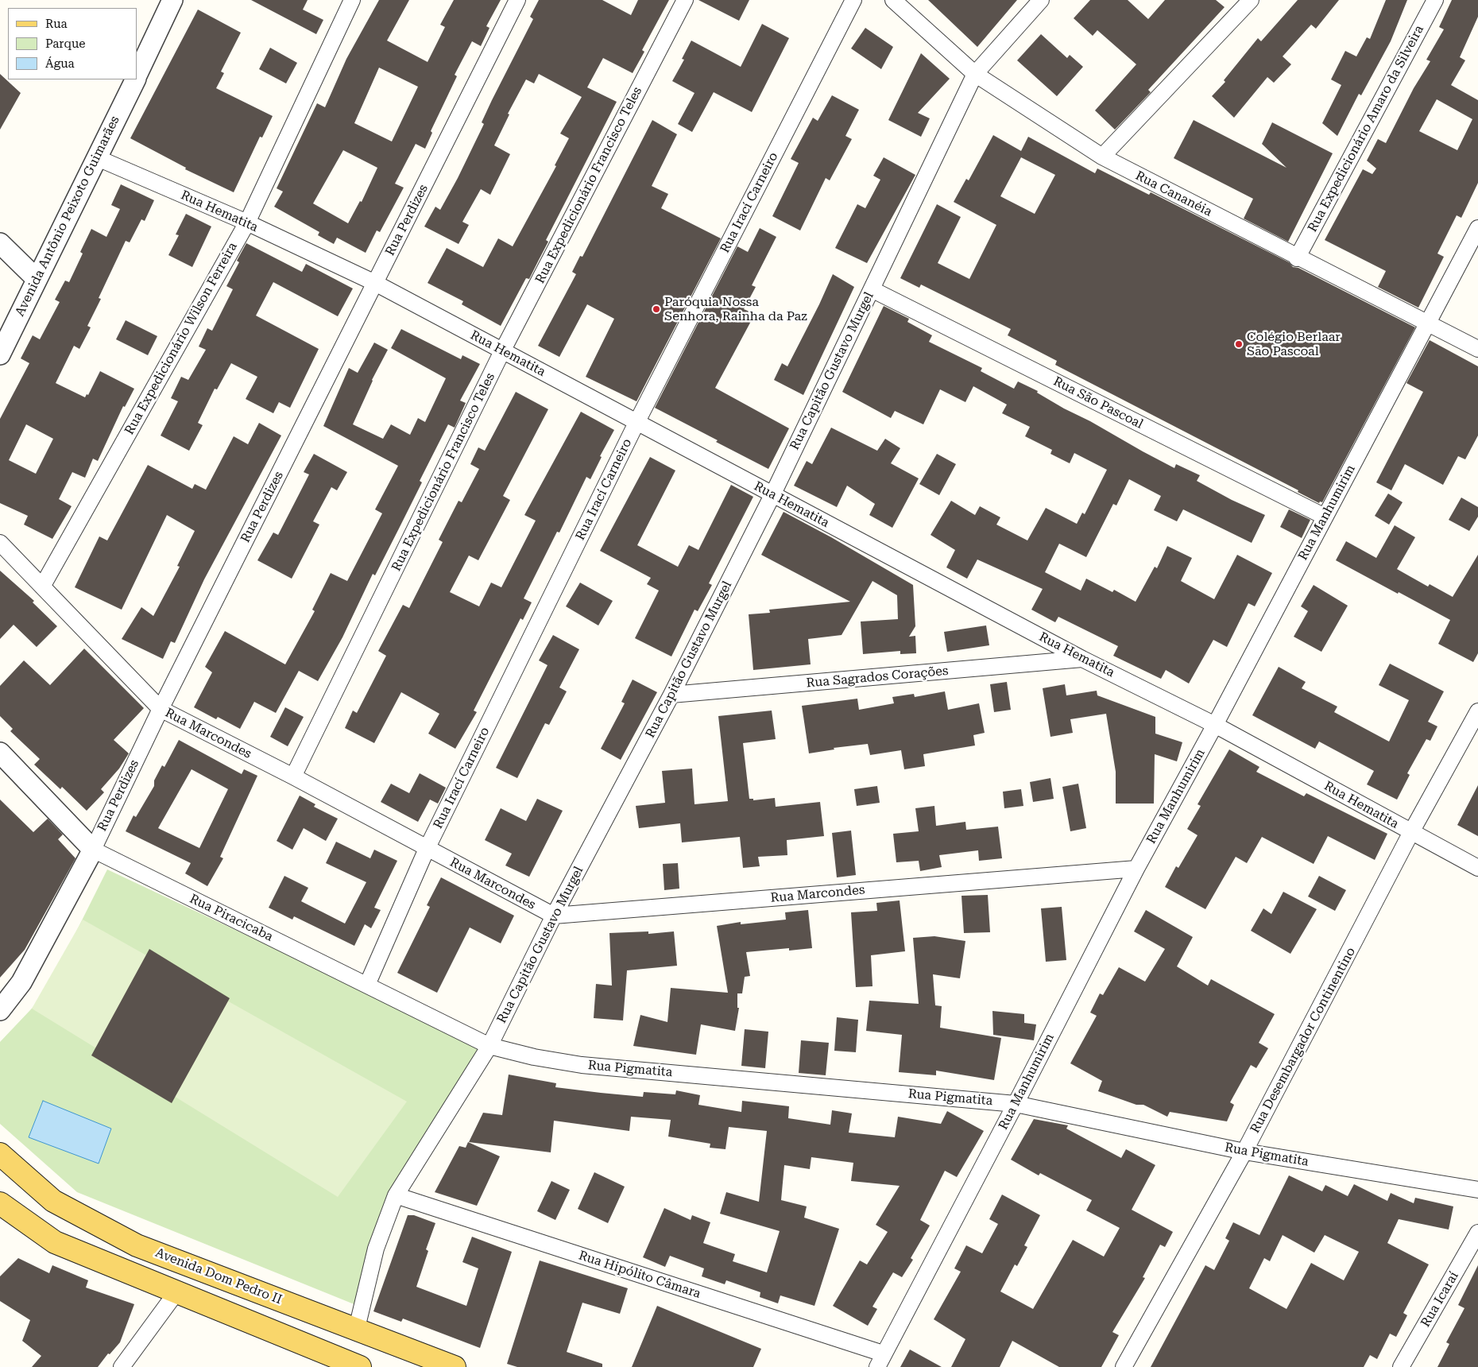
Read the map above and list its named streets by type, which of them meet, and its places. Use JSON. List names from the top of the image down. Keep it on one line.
{"streets":{"main road":["Avenida Dom Pedro II"],"street":["Rua Expedicionário Amaro da Silveira","Rua Expedicionário Francisco Teles","Rua Cananéia","Rua Irací Carneiro","Rua Hematita","Avenida Antônio Peixoto Guimarães","Rua Perdizes","Rua Expedicionário Wilson Ferreira","Rua Capitão Gustavo Murgel","Rua São Pascoal","Rua Manhumirim","Rua Sagrados Corações","Rua Marcondes","Rua Piracicaba","Rua Desembargador Continentino","Rua Pigmatita","Rua Hipólito Câmara","Rua Icaraí"]},"crossings":[["Rua Expedicionário Amaro da Silveira","Rua Cananéia"],["Rua Expedicionário Francisco Teles","Rua Hematita"],["Rua Expedicionário Francisco Teles","Rua Marcondes"],["Rua Cananéia","Rua Capitão Gustavo Murgel"],["Rua Cananéia","Rua Manhumirim"],["Rua Irací Carneiro","Rua Hematita"],["Rua Irací Carneiro","Rua Marcondes"],["Rua Irací Carneiro","Rua Piracicaba"],["Rua Hematita","Avenida Antônio Peixoto Guimarães"],["Rua Hematita","Rua Perdizes"],["Rua Hematita","Rua Expedicionário Wilson Ferreira"],["Rua Hematita","Rua Capitão Gustavo Murgel"],["Rua Hematita","Rua Manhumirim"],["Rua Hematita","Rua Sagrados Corações"],["Rua Hematita","Rua Desembargador Continentino"],["Rua Perdizes","Rua Marcondes"],["Rua Perdizes","Rua Piracicaba"],["Rua Expedicionário Wilson Ferreira","Rua Marcondes"],["Rua Capitão Gustavo Murgel","Rua São Pascoal"],["Rua Capitão Gustavo Murgel","Rua Sagrados Corações"],["Rua Capitão Gustavo Murgel","Rua Marcondes"],["Rua Capitão Gustavo Murgel","Rua Piracicaba"],["Rua Capitão Gustavo Murgel","Rua Pigmatita"],["Rua Capitão Gustavo Murgel","Rua Hipólito Câmara"],["Rua Capitão Gustavo Murgel","Avenida Dom Pedro II"],["Rua São Pascoal","Rua Manhumirim"],["Rua Manhumirim","Rua Marcondes"],["Rua Manhumirim","Rua Pigmatita"],["Rua Manhumirim","Rua Hipólito Câmara"],["Rua Piracicaba","Rua Pigmatita"],["Rua Desembargador Continentino","Rua Pigmatita"]],"places":["Paróquia Nossa Senhora, Rainha da Paz","Colégio Berlaar São Pascoal"],"legend":["Rua","Parque","Água"]}
